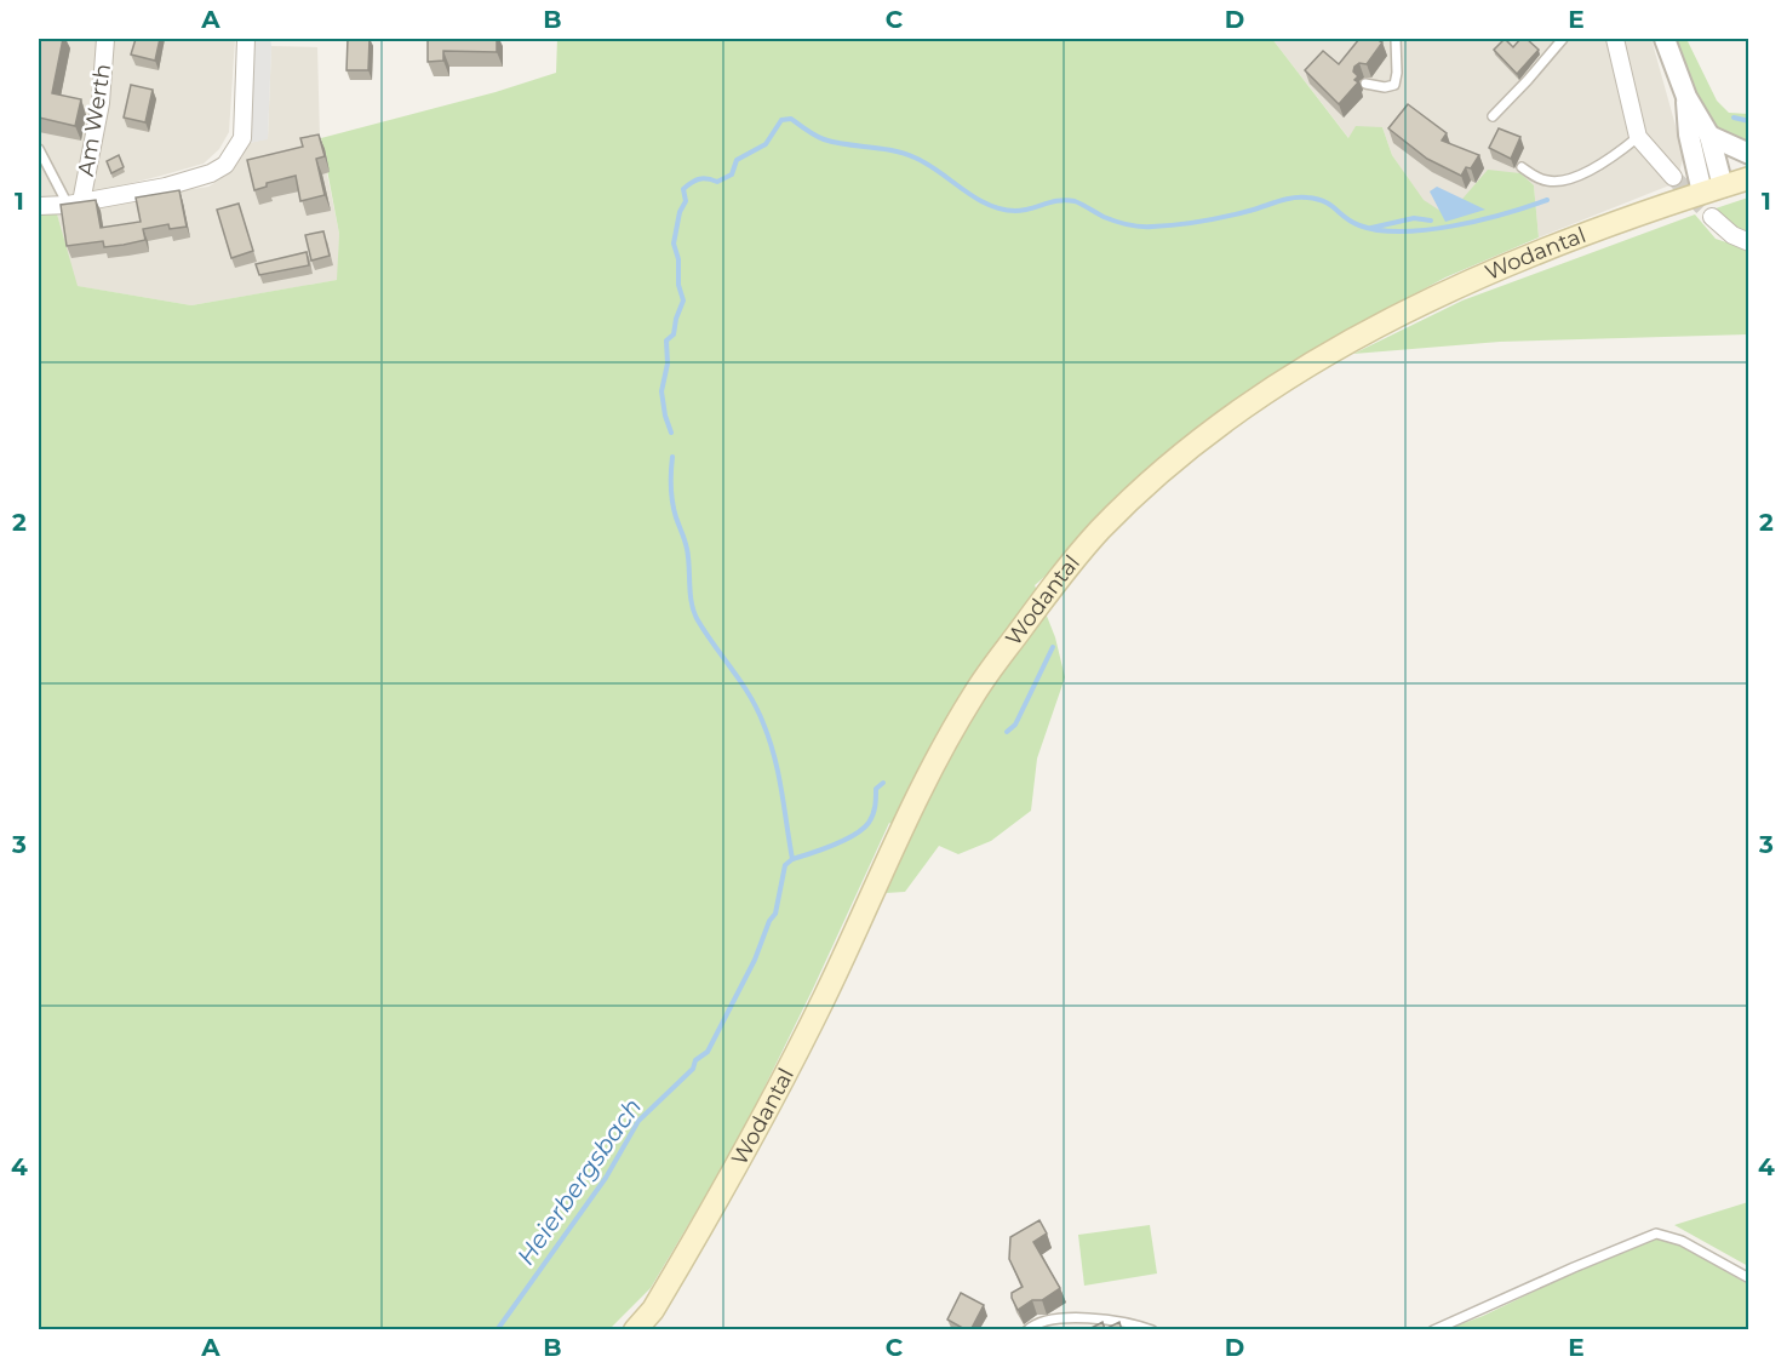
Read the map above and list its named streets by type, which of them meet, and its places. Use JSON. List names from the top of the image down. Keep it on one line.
{"streets":{"main road":["Wodantal"],"street":["Am Werth"]},"water":["Heierbergsbach"],"grid":{"columns":["A","B","C","D","E"],"rows":["1","2","3","4"]}}
